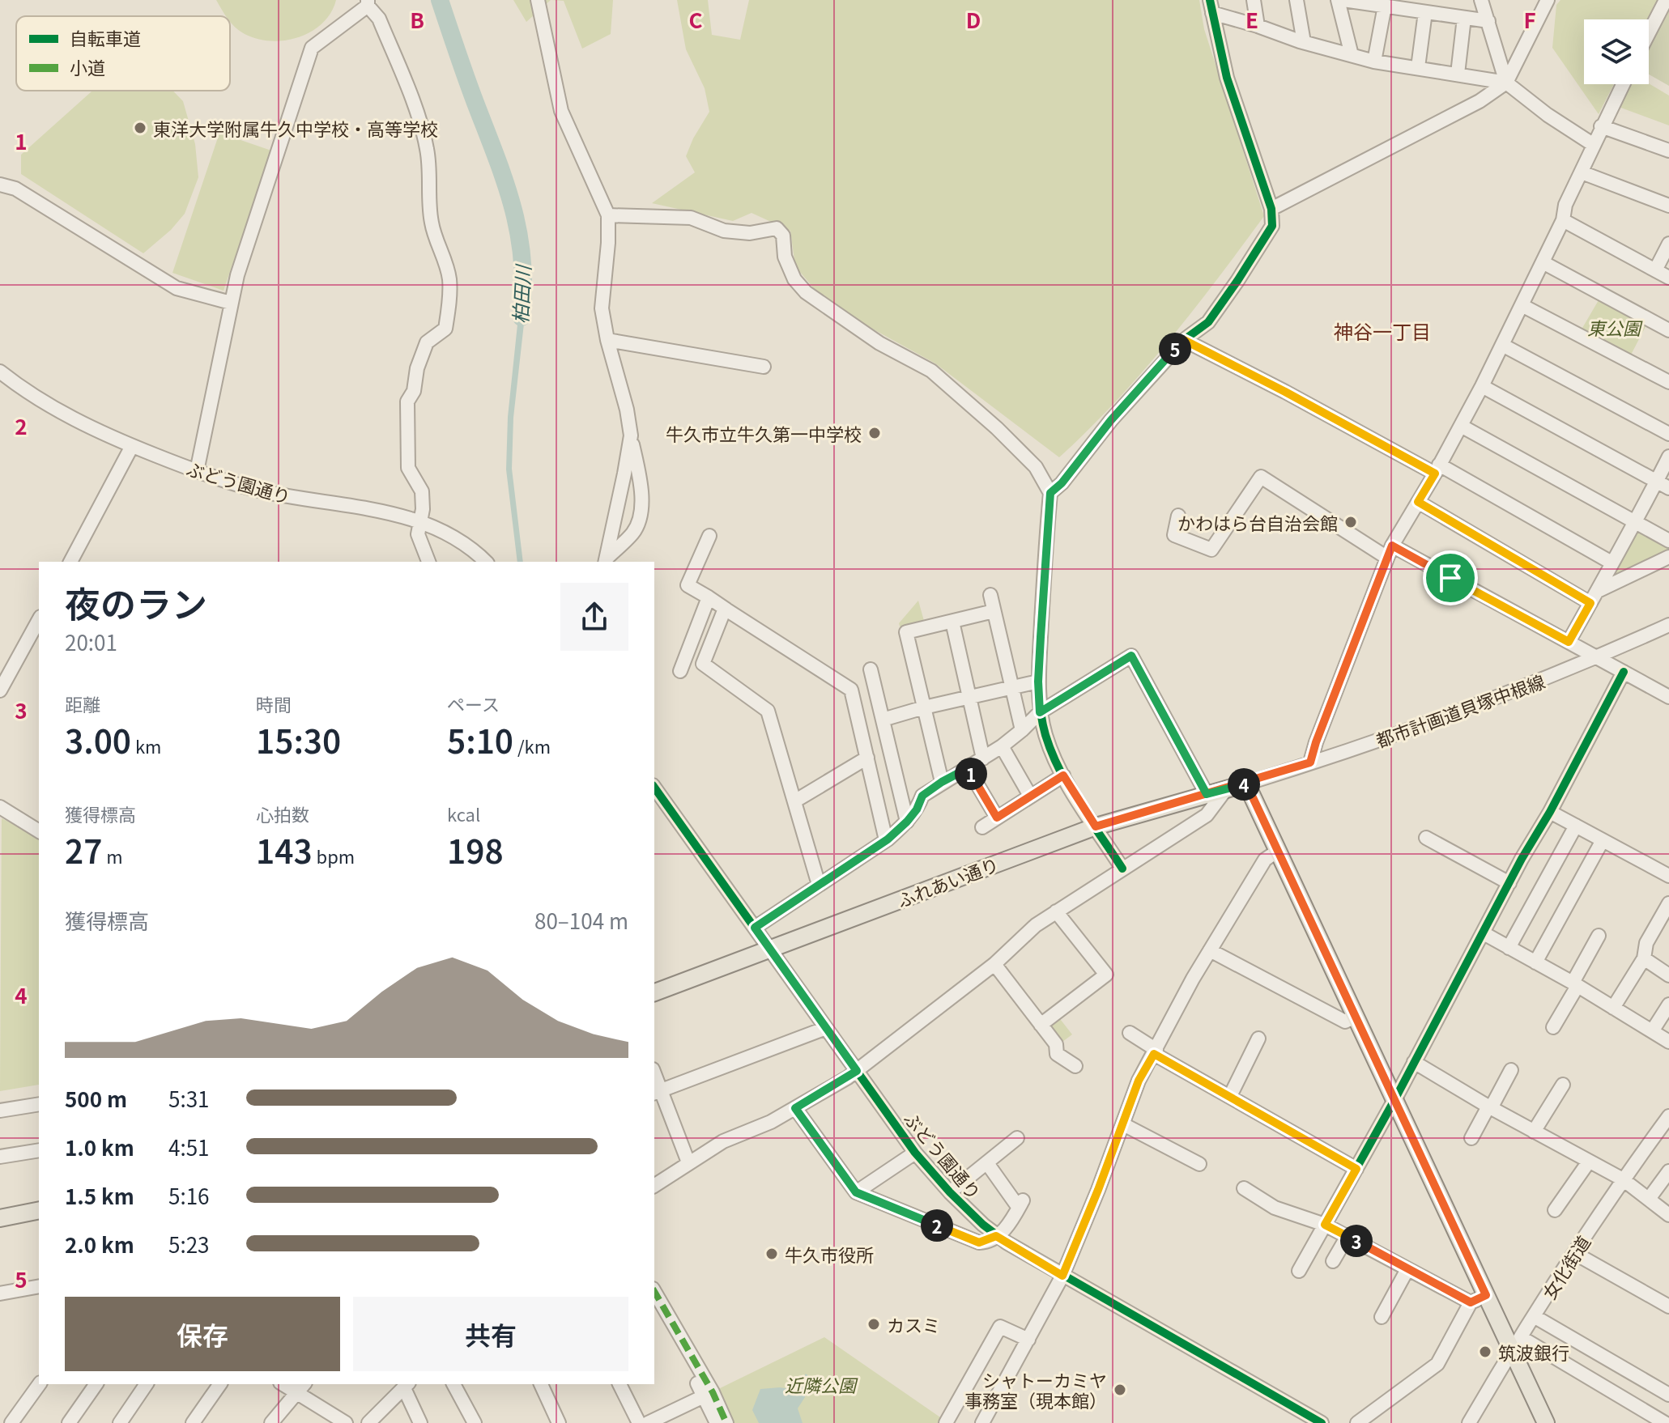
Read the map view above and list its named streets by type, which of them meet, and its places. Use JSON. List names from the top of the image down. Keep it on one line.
{"streets":{"main road":["ふれあい通り"],"street":["ぶどう園通り","都市計画道貝塚中根線","女化街道"]},"crossings":[["ぶどう園通り","ふれあい通り"],["都市計画道貝塚中根線","ふれあい通り"]],"districts":["神谷一丁目"],"water":["柏田川"],"parks":["東公園","近隣公園"],"places":["東洋大学附属牛久中学校・高等学校","牛久市立牛久第一中学校","かわはら台自治会館","牛久市役所","カスミ","筑波銀行","シャトーカミヤ 事務室（現本館）"],"legend":["自転車道","小道"],"page":{"pins":["5","1","4","2","3"],"heading":["夜のラン","20:01"],"stats":[["距離","3.00 km"],["時間","15:30"],["ペース","5:10 /km"],["獲得標高","27 m"],["心拍数","143 bpm"],["kcal","198"]],"chart":["獲得標高","80–104 m"],"list":[{"name":"500 m","note":"5:31"},{"name":"1.0 km","note":"4:51"},{"name":"1.5 km","note":"5:16"},{"name":"2.0 km","note":"5:23"}],"buttons":["保存","共有"]},"grid":{"columns":["B","C","D","E","F"],"rows":["1","2","3","4","5"]}}
